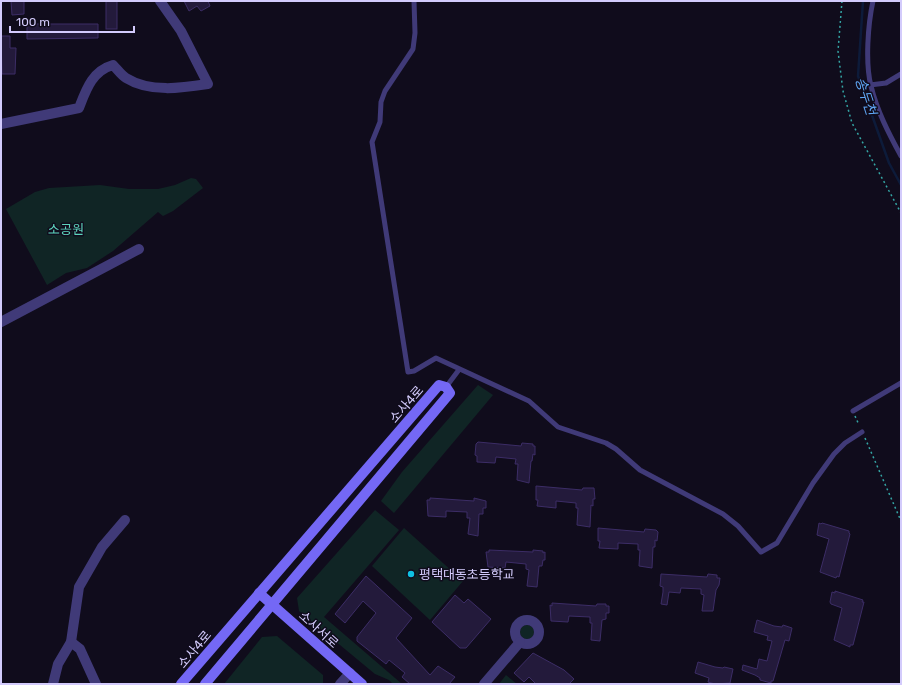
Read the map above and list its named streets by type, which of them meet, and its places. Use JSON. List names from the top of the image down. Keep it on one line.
{"streets":{"main road":["소사4로","소사서로"]},"crossings":[["소사4로","소사서로"]],"water":["송두천"],"parks":["소공원"],"places":["평택대동초등학교"],"scale_bar":"100 m"}
